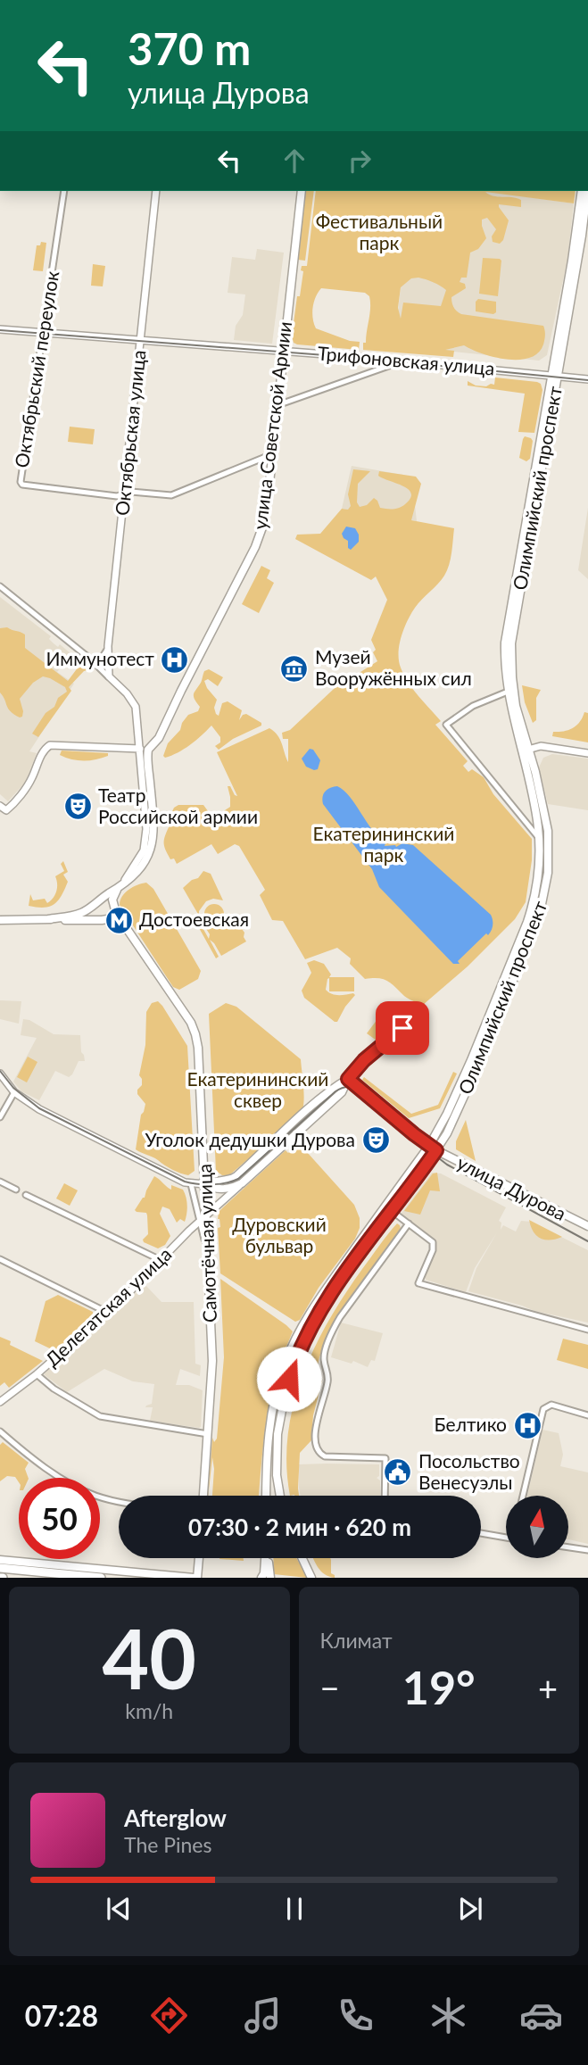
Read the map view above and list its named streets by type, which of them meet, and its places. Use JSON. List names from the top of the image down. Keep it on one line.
{"streets":{"main road":["улица Советской Армии","Олимпийский проспект","улица Дурова","Самотёчная улица","Делегатская улица"],"street":["Трифоновская улица","Октябрьский переулок","Октябрьская улица"]},"crossings":[["Трифоновская улица","Октябрьский переулок"],["Трифоновская улица","улица Советской Армии"],["Трифоновская улица","Октябрьская улица"],["Трифоновская улица","Олимпийский проспект"],["Октябрьский переулок","Октябрьская улица"],["Олимпийский проспект","улица Дурова"],["улица Дурова","Делегатская улица"],["Самотёчная улица","Делегатская улица"]],"parks":["Фестивальный парк","Екатерининский парк","Екатерининский сквер","Дуровский бульвар"],"places":{"hospital":["Иммунотест","Белтико"],"museum":["Музей Вооружённых сил"],"theatre":["Театр Российской армии","Уголок дедушки Дурова"],"metro station":["Достоевская"],"public building":["Посольство Венесуэлы"]},"north":"top","page":{"turn":["370 m","улица Дурова"],"limit":"50","trip":"07:30 · 2 мин · 620 m","tile":[["40","km/h"],"Климат"],"heat":["−","19°","+"],"song":["Afterglow","The Pines"],"tabs":"07:28"}}
